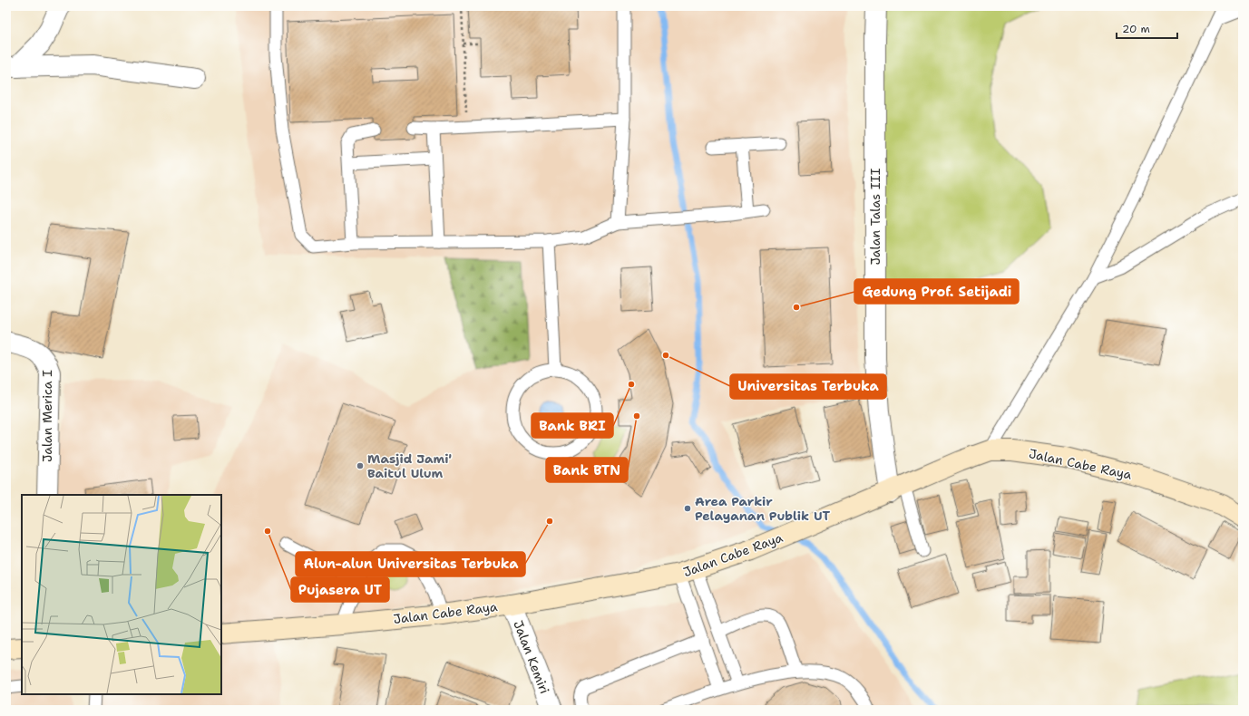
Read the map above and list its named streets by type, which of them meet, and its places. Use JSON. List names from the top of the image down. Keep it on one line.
{"streets":{"main road":["Jalan Cabe Raya"],"street":["Jalan Talas III","Jalan Merica I","Jalan Kemiri"]},"crossings":[["Jalan Talas III","Jalan Cabe Raya"],["Jalan Cabe Raya","Jalan Kemiri"]],"places":["Gedung Prof. Setijadi","Universitas Terbuka","Bank BRI","Bank BTN","Masjid Jami' Baitul Ulum","Area Parkir Pelayanan Publik UT","Alun-alun Universitas Terbuka","Pujasera UT"],"scale_bar":"20 m"}
